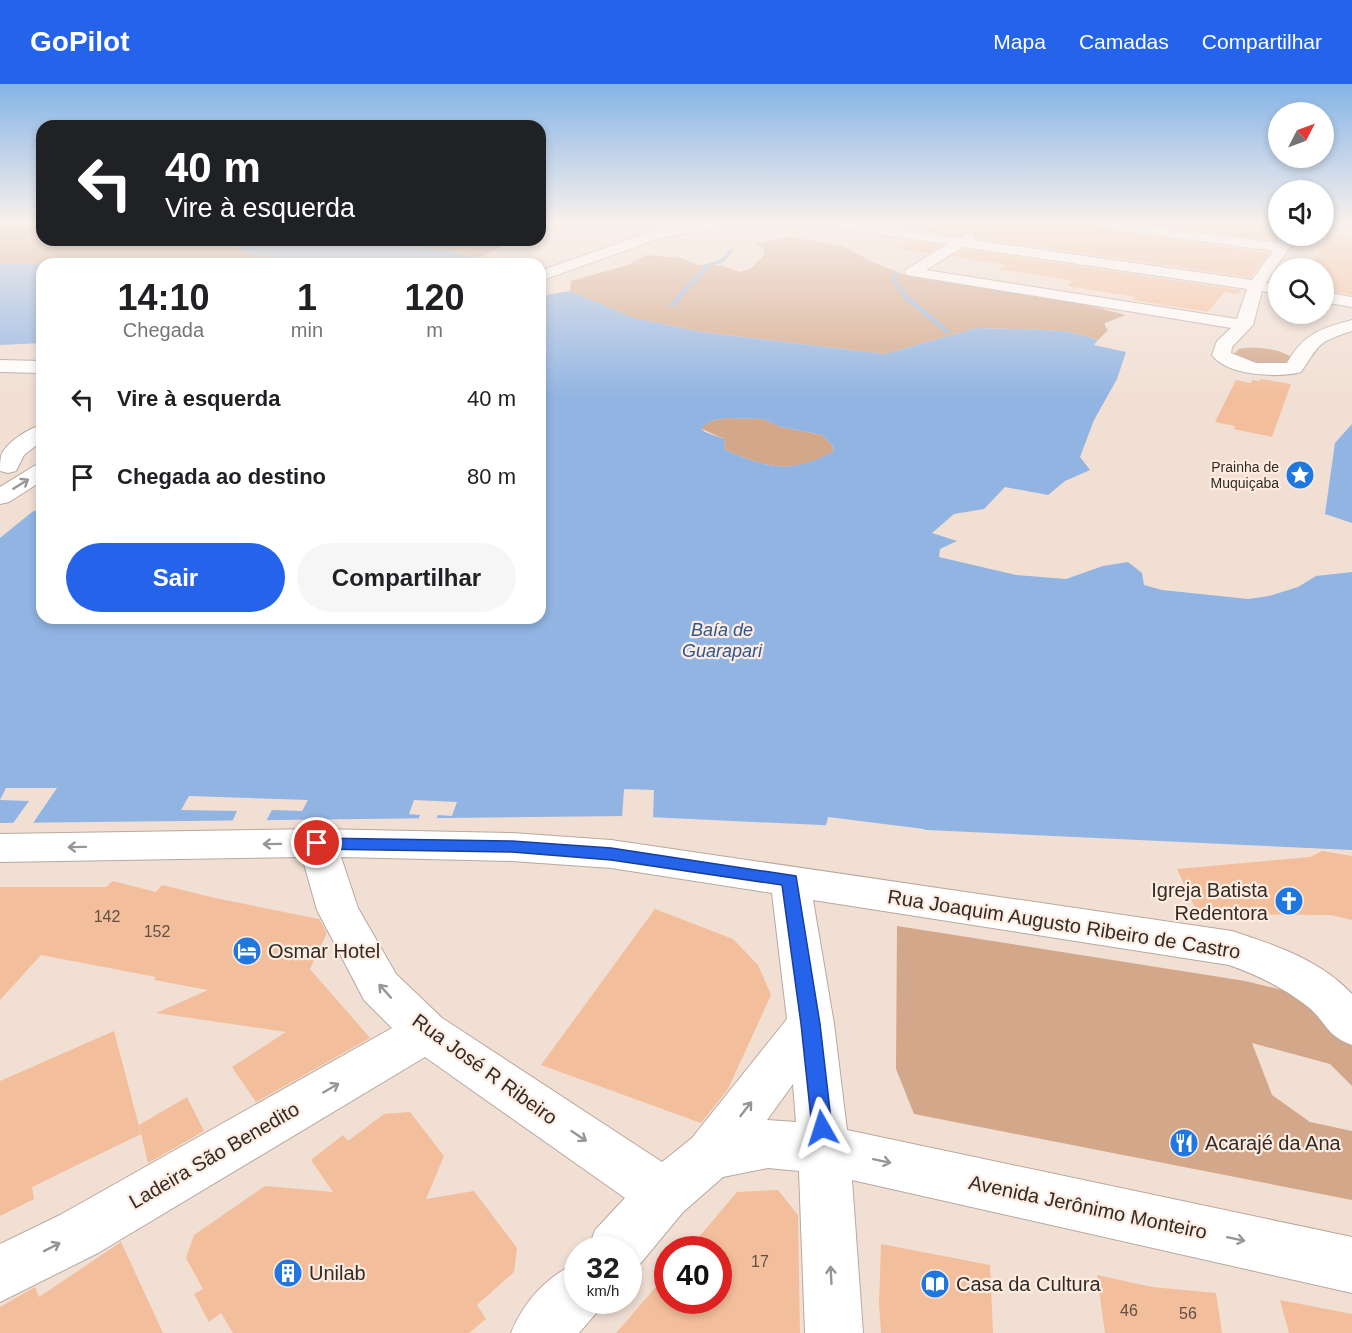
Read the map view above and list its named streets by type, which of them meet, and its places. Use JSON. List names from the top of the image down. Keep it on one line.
{"streets":{"street":["Rua Joaquim Augusto Ribeiro de Castro","Rua José R Ribeiro","Ladeira São Benedito","Avenida Jerônimo Monteiro"]},"crossings":[["Rua Joaquim Augusto Ribeiro de Castro","Rua José R Ribeiro"],["Rua José R Ribeiro","Ladeira São Benedito"]],"one_way":["Ladeira São Benedito","Avenida Jerônimo Monteiro"],"water":["Baía de Guarapari"],"places":{"place":["Prainha de Muquiçaba"],"church":["Igreja Batista Redentora"],"hotel":["Osmar Hotel"],"restaurant":["Acarajé da Ana"],"building":["Unilab"],"library":["Casa da Cultura"]},"house_numbers":["142","152","17","46","56"],"north":"top right","page":{"header":"GoPilot","nav":["Mapa","Camadas","Compartilhar"],"turn":["40 m","Vire à esquerda"],"eta":["14:10","Chegada","1","min","120","m"],"list":[{"name":"Vire à esquerda","value":"40 m"},{"name":"Chegada ao destino","value":"80 m"}],"buttons":["Sair","Compartilhar"],"speed":"32 km/h","limit":"40"}}
